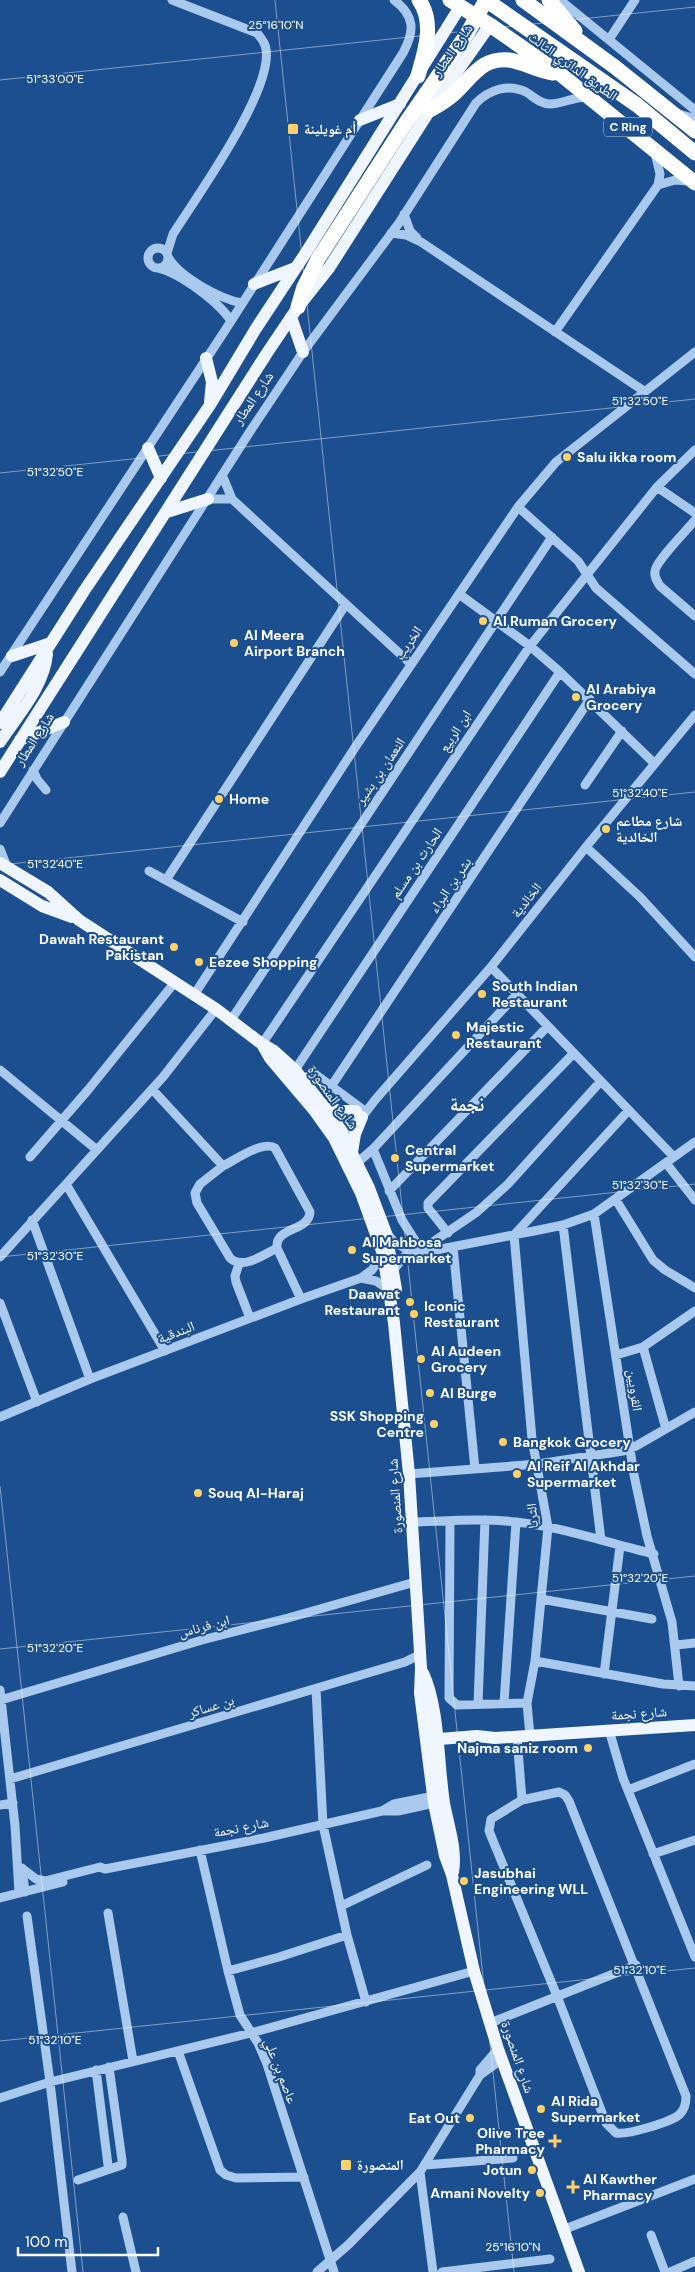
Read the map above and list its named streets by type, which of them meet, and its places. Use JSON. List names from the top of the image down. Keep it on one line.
{"streets":{"highway":["الطريق الدائري الثالث","C Ring"],"main road":["شارع المطار","شارع المنصورة","شارع نجمة"],"street":["الخريب","ابن الربيع","النعمان بن بشير","الحارث بن مسلم","بشر بن البراء","الخالدية","البندقية","القرويين","الثريا","ابن فرناس","بن عساكر","عاصم بن علي"]},"crossings":[["شارع المطار","الطريق الدائري الثالث"],["الخريب","شارع المنصورة"],["ابن الربيع","شارع المنصورة"],["النعمان بن بشير","شارع المنصورة"],["الحارث بن مسلم","شارع المنصورة"],["الخالدية","شارع المنصورة"],["شارع المنصورة","البندقية"],["شارع المنصورة","ابن فرناس"],["شارع المنصورة","بن عساكر"],["شارع المنصورة","شارع نجمة"],["الثريا","شارع نجمة"],["شارع نجمة","عاصم بن علي"]],"districts":["نجمة"],"places":{"transit":["أم غويلينة","المنصورة"],"other":["Salu ikka room","Al Ruman Grocery","Al Meera Airport Branch","Al Arabiya Grocery","Home","شارع مطاعم الخالدية","Dawah Restaurant Pakistan","Eezee Shopping","South Indian Restaurant","Majestic Restaurant","Central Supermarket","Al Mahbosa Supermarket","Daawat Restaurant","Iconic Restaurant","Al Audeen Grocery","Al Burge","SSK Shopping Centre","Bangkok Grocery","Al Reif Al Akhdar Supermarket","Souq Al-Haraj","Najma saniz room","Jasubhai Engineering WLL","Al Rida Supermarket","Eat Out","Jotun","Amani Novelty"],"health":["Olive Tree Pharmacy","Al Kawther Pharmacy"]},"scale_bar":"100 m","coordinates":["25°16'10\"N","51°33'00\"E","51°32'50\"E","51°32'40\"E","51°32'30\"E","51°32'20\"E","51°32'10\"E"]}
